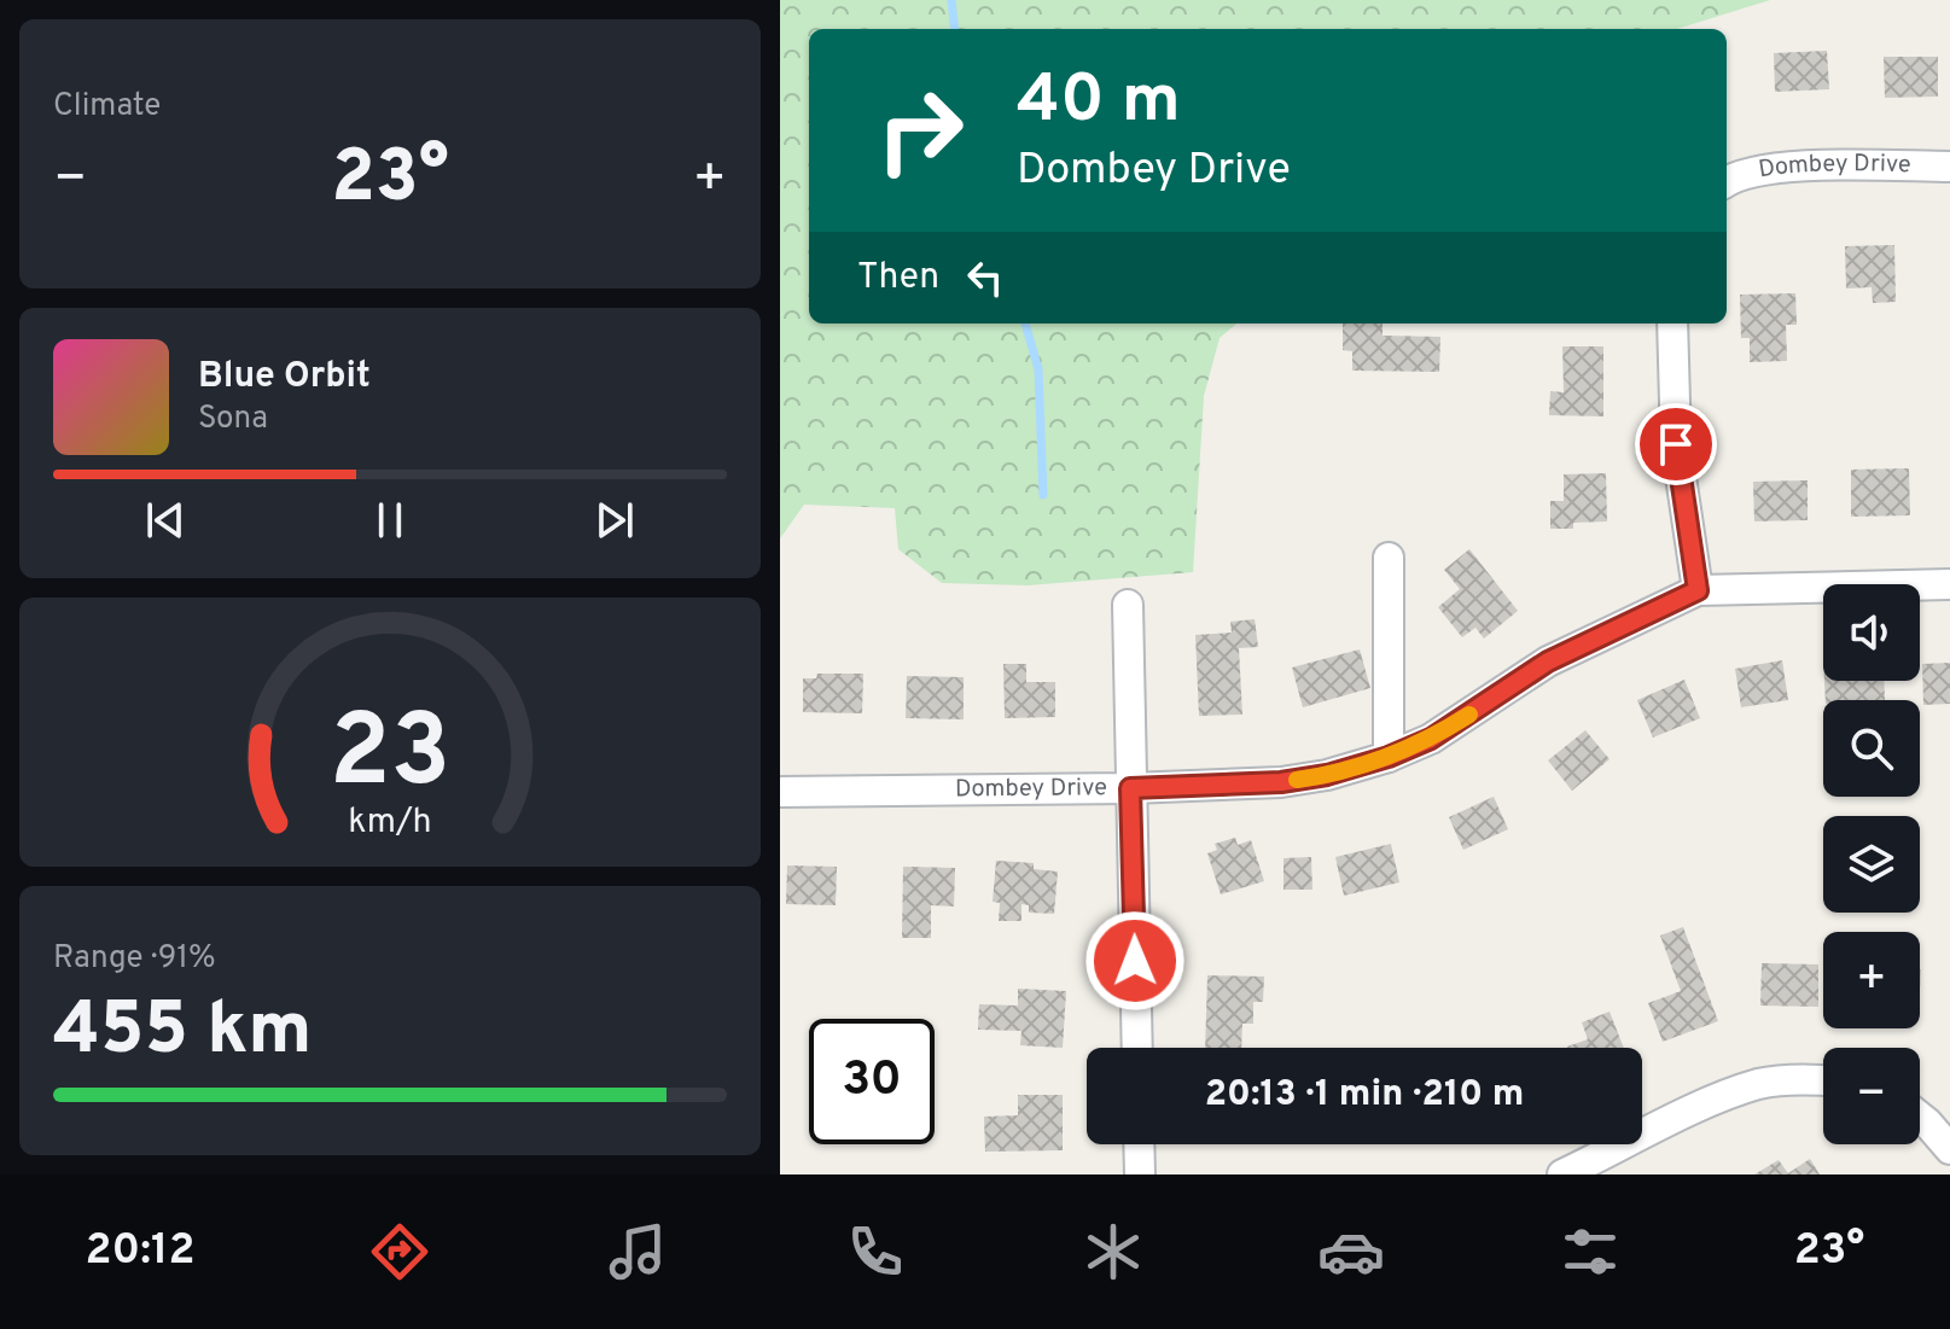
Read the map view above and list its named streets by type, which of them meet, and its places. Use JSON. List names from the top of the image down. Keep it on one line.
{"streets":{"street":["Dombey Drive"]},"page":{"tile":["Climate",["Range · 91%","455 km"]],"turn":["40 m","Dombey Drive"],"heat":["−","23°","+"],"then":"Then","song":["Blue Orbit","Sona"],"map_buttons":["+","−"],"limit":"30","trip":"20:13 · 1 min · 210 m","tabs":["20:12","23°"],"gauge":["23","km/h"]}}
